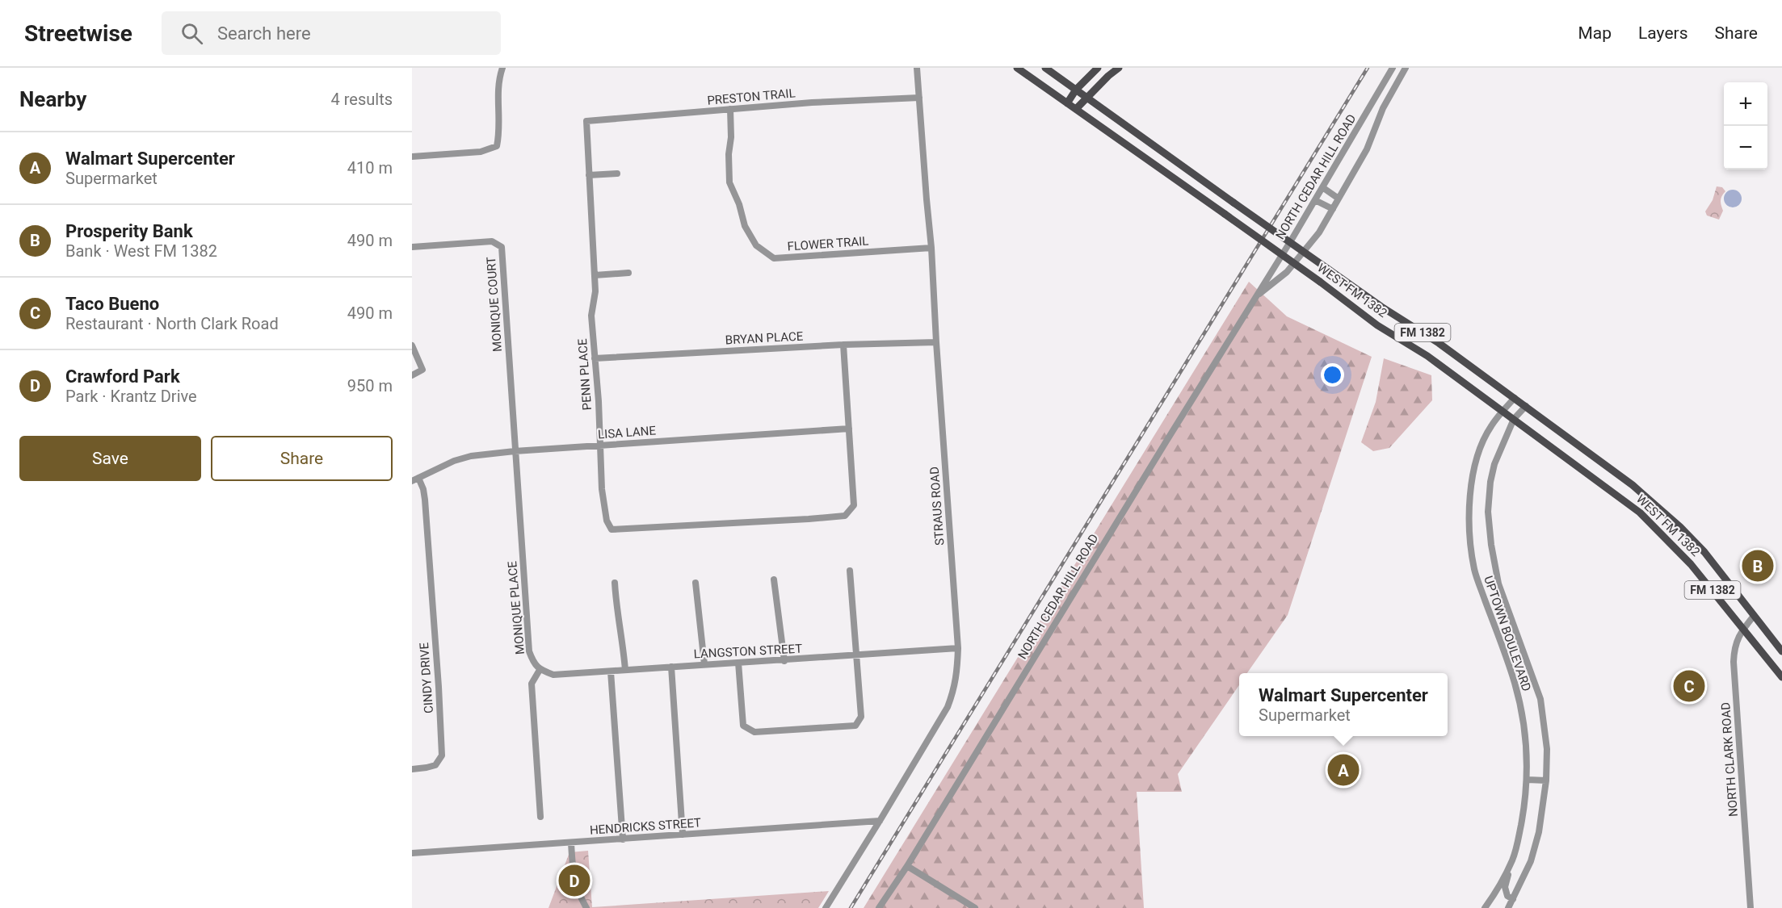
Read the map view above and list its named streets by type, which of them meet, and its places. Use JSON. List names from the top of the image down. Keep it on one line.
{"streets":{"main road":["WEST FM 1382","FM 1382"],"street":["PRESTON TRAIL","NORTH CEDAR HILL ROAD","FLOWER TRAIL","MONIQUE COURT","BRYAN PLACE","PENN PLACE","LISA LANE","STRAUS ROAD","MONIQUE PLACE","UPTOWN BOULEVARD","LANGSTON STREET","CINDY DRIVE","NORTH CLARK ROAD","HENDRICKS STREET"]},"crossings":[["PRESTON TRAIL","FLOWER TRAIL"],["PRESTON TRAIL","PENN PLACE"],["PRESTON TRAIL","STRAUS ROAD"],["FLOWER TRAIL","STRAUS ROAD"],["WEST FM 1382","FM 1382"],["WEST FM 1382","UPTOWN BOULEVARD"],["WEST FM 1382","NORTH CLARK ROAD"],["MONIQUE COURT","LISA LANE"],["MONIQUE COURT","MONIQUE PLACE"],["FM 1382","NORTH CLARK ROAD"],["BRYAN PLACE","PENN PLACE"],["BRYAN PLACE","STRAUS ROAD"],["PENN PLACE","LISA LANE"],["LISA LANE","MONIQUE PLACE"],["LISA LANE","CINDY DRIVE"],["STRAUS ROAD","LANGSTON STREET"],["STRAUS ROAD","HENDRICKS STREET"],["MONIQUE PLACE","LANGSTON STREET"]],"page":{"header":"Streetwise","search":"Search here","nav":["Map","Layers","Share"],"heading":["Nearby","4 results"],"map_buttons":["+","−"],"list":[{"mark":"A","name":"Walmart Supercenter","note":"Supermarket","value":"410 m"},{"mark":"B","name":"Prosperity Bank","note":"Bank · West FM 1382","value":"490 m"},{"mark":"C","name":"Taco Bueno","note":"Restaurant · North Clark Road","value":"490 m"},{"mark":"D","name":"Crawford Park","note":"Park · Krantz Drive","value":"950 m"}],"buttons":["Save","Share"],"pins":["B","C","A","D"],"popup":["Walmart Supercenter","Supermarket"]}}
